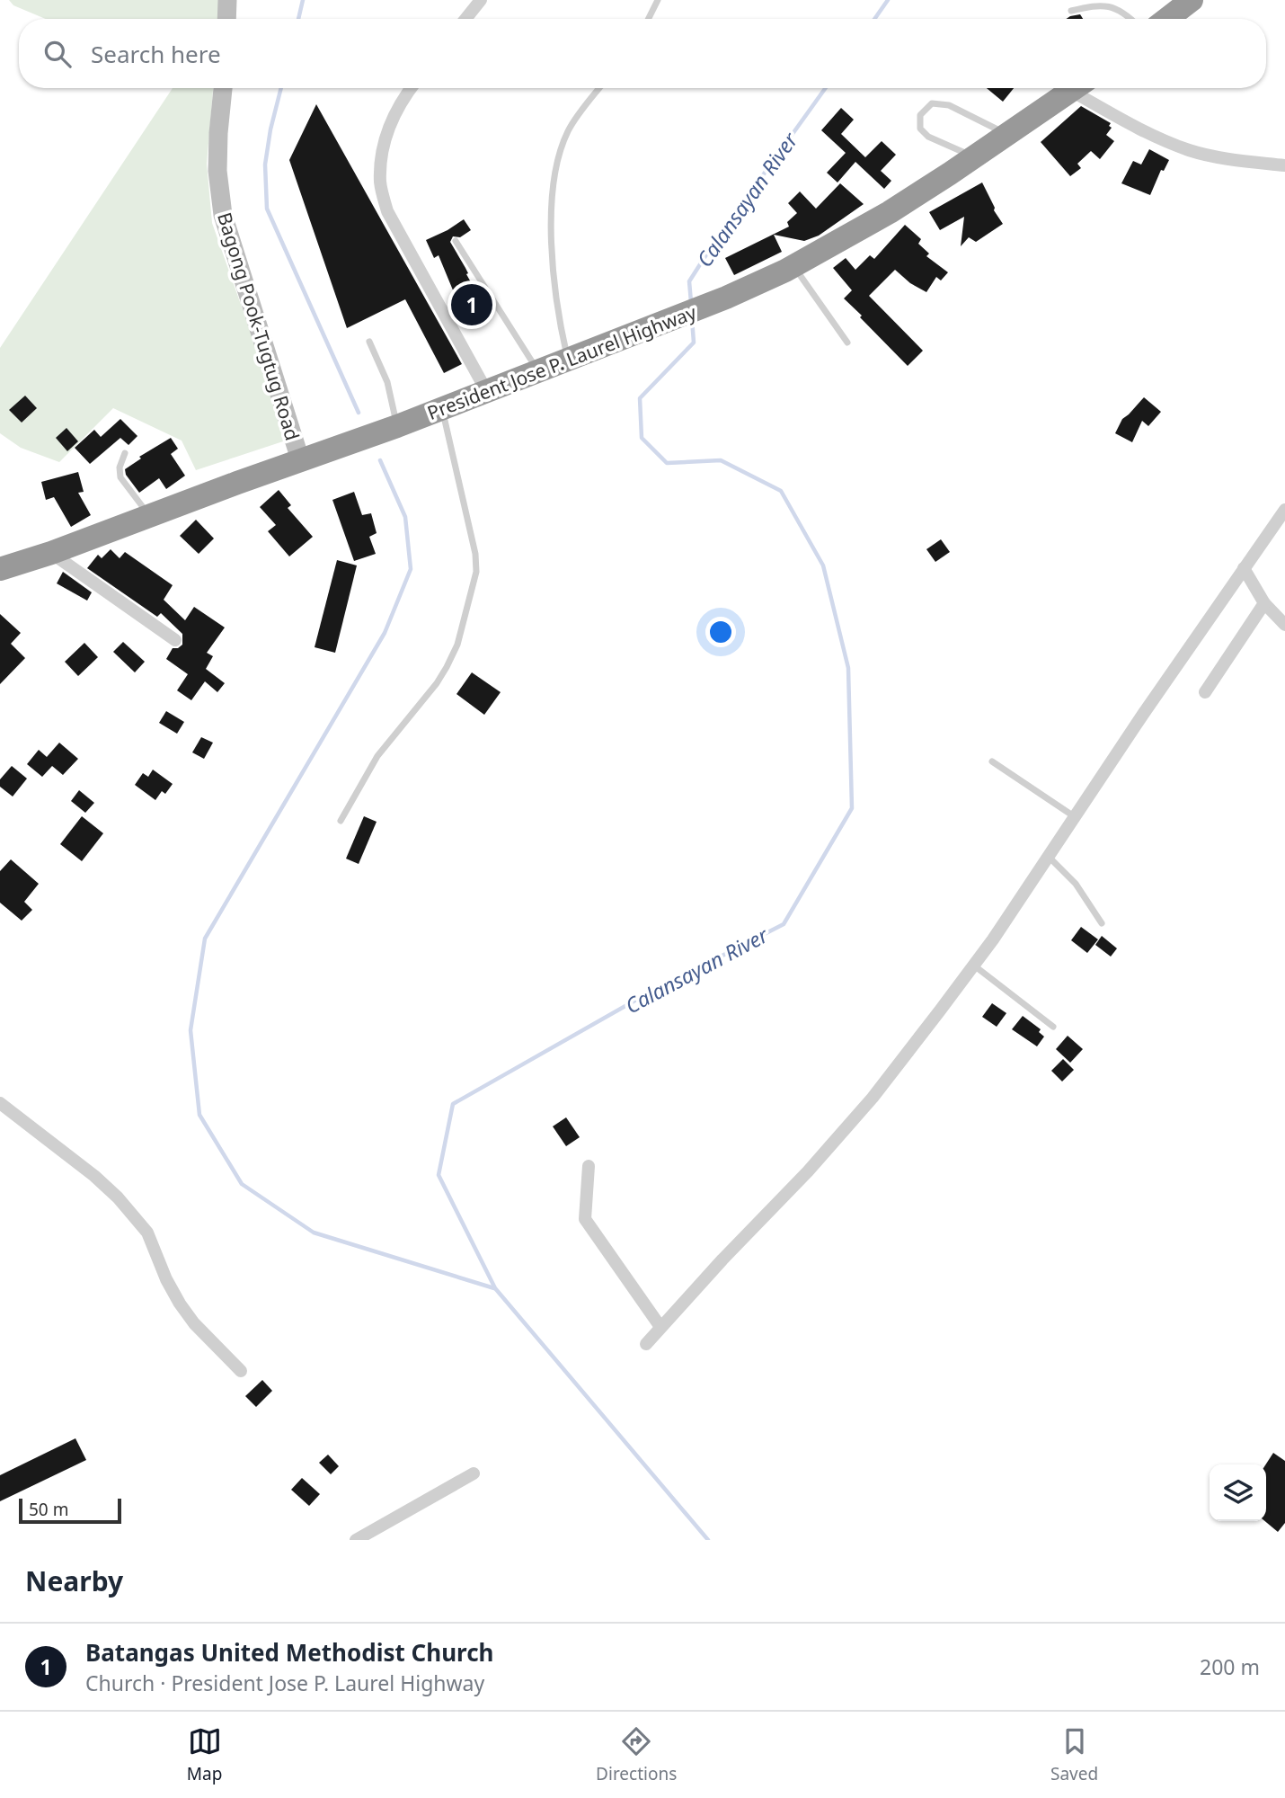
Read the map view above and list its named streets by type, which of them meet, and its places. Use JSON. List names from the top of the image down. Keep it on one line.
{"streets":{"highway":["President Jose P. Laurel Highway"],"street":["Bagong Pook-Tugtug Road"]},"crossings":[["Bagong Pook-Tugtug Road","President Jose P. Laurel Highway"]],"water":["Calansayan River"],"scale_bar":"50 m","page":{"search":"Search here","pins":"1","scale":"50 m","heading":"Nearby","list":[{"mark":"1","name":"Batangas United Methodist Church","note":"Church · President Jose P. Laurel Highway","value":"200 m"}],"nav":["Map","Directions","Saved"]}}
